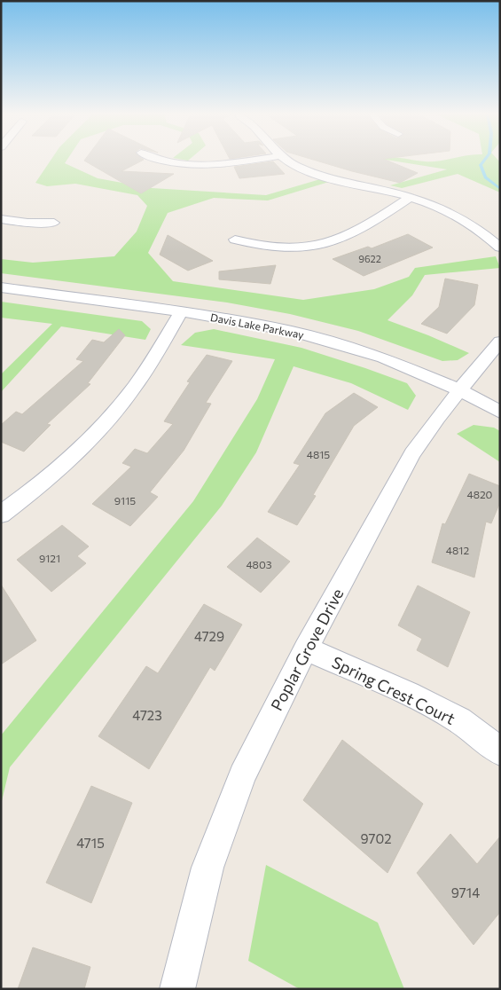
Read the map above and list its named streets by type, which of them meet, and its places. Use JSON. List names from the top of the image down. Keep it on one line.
{"streets":{"street":["Davis Lake Parkway","Poplar Grove Drive","Spring Crest Court"]},"crossings":[["Davis Lake Parkway","Poplar Grove Drive"],["Poplar Grove Drive","Spring Crest Court"]],"house_numbers":["9622","4815","4820","9115","4812","9121","4803","4729","4723","9702","4715","9714"]}
